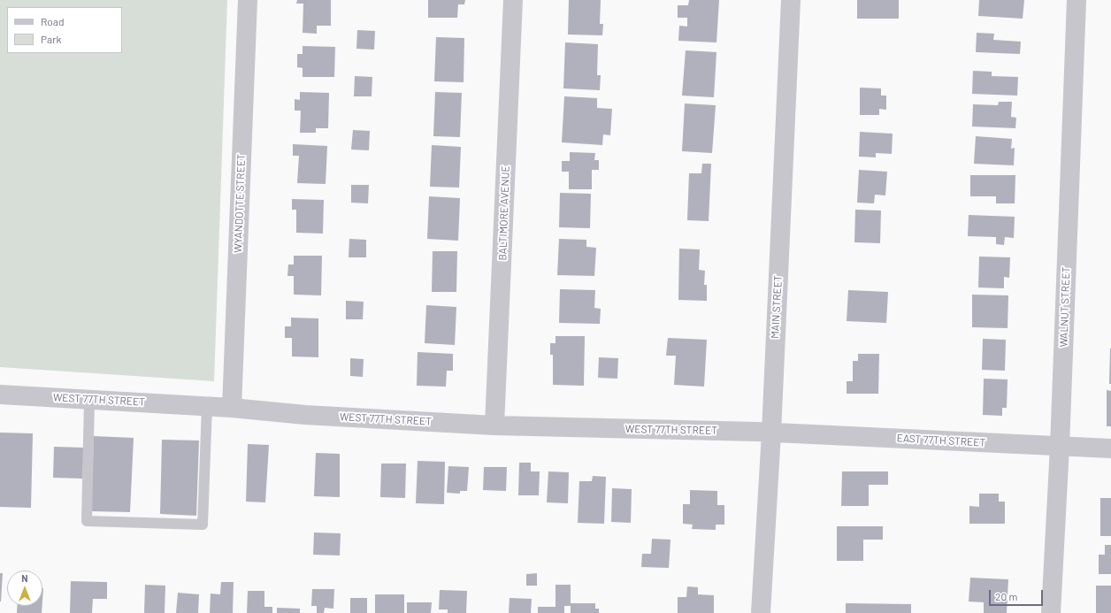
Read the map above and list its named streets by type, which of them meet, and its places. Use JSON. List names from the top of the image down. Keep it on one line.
{"streets":{"street":["WYANDOTTE STREET","BALTIMORE AVENUE","MAIN STREET","WALNUT STREET","WEST 77TH STREET","EAST 77TH STREET"]},"crossings":[["WYANDOTTE STREET","WEST 77TH STREET"],["BALTIMORE AVENUE","WEST 77TH STREET"],["MAIN STREET","WEST 77TH STREET"],["MAIN STREET","EAST 77TH STREET"],["WALNUT STREET","EAST 77TH STREET"],["WEST 77TH STREET","EAST 77TH STREET"]],"legend":["Road","Park"],"scale_bar":"20 m","north":"top"}
